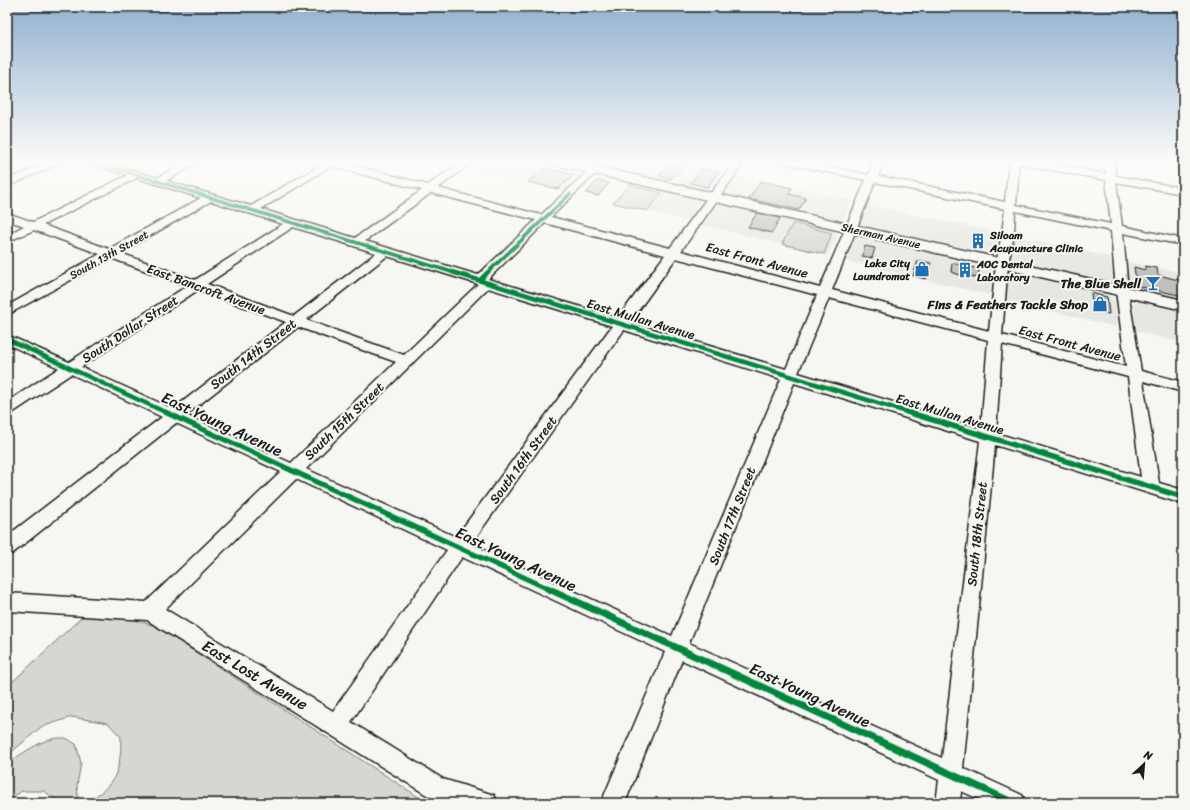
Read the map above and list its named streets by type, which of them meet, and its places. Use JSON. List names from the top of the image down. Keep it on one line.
{"streets":{"main road":["Sherman Avenue"],"street":["South 13th Street","East Front Avenue","East Bancroft Avenue","East Mullan Avenue","South Dollar Street","South 14th Street","South 15th Street","East Young Avenue","South 16th Street","South 17th Street","South 18th Street","East Lost Avenue"]},"crossings":[["Sherman Avenue","South 17th Street"],["Sherman Avenue","South 18th Street"],["South 13th Street","East Bancroft Avenue"],["East Front Avenue","South 15th Street"],["East Front Avenue","South 16th Street"],["East Front Avenue","South 17th Street"],["East Front Avenue","South 18th Street"],["East Bancroft Avenue","South Dollar Street"],["East Bancroft Avenue","South 14th Street"],["East Bancroft Avenue","South 15th Street"],["East Mullan Avenue","South Dollar Street"],["East Mullan Avenue","South 14th Street"],["East Mullan Avenue","South 15th Street"],["East Mullan Avenue","South 16th Street"],["East Mullan Avenue","South 17th Street"],["East Mullan Avenue","South 18th Street"],["South Dollar Street","East Young Avenue"],["South 14th Street","East Young Avenue"],["South 15th Street","East Young Avenue"],["South 15th Street","East Lost Avenue"],["East Young Avenue","South 16th Street"],["East Young Avenue","South 17th Street"],["East Young Avenue","South 18th Street"],["South 16th Street","East Lost Avenue"]],"places":{"building":["Siloam Acupuncture Clinic","AOC Dental Laboratory"],"shop":["Lake City Laundromat","Fins & Feathers Tackle Shop"],"bar":["The Blue Shell"]},"north":"top right"}
